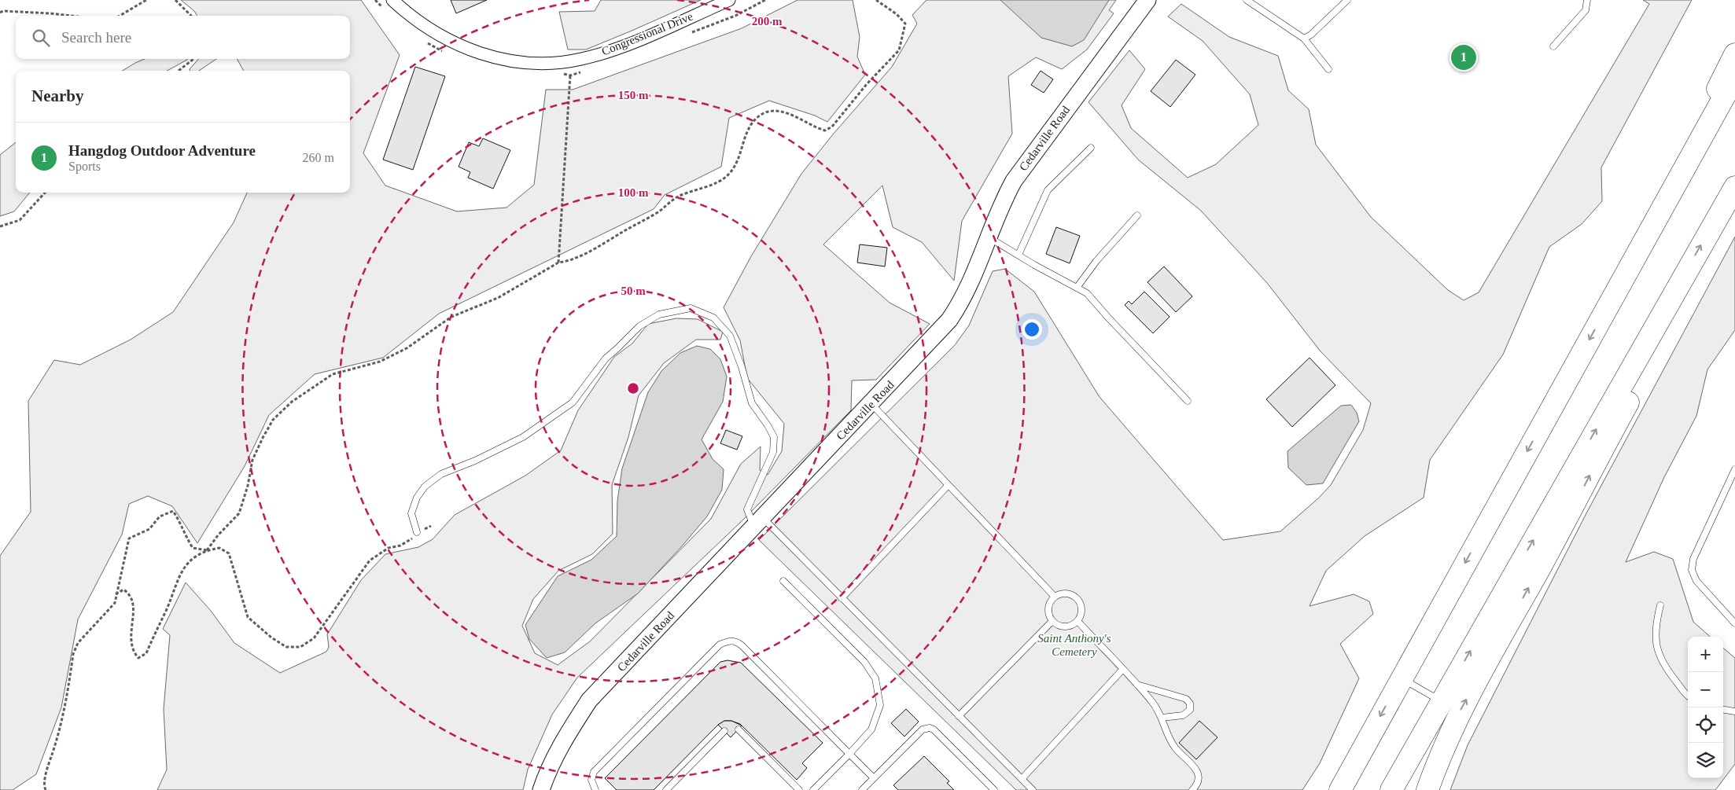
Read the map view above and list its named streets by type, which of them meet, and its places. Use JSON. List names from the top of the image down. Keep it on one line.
{"streets":{"main road":["Cedarville Road"],"street":["Congressional Drive"]},"parks":["Saint Anthony's Cemetery"],"page":{"search":"Search here","pins":"1","heading":"Nearby","list":[{"mark":"1","name":"Hangdog Outdoor Adventure","note":"Sports","value":"260 m"}],"map_buttons":["+","−"]},"rings":["200 m","150 m","100 m","50 m"]}
